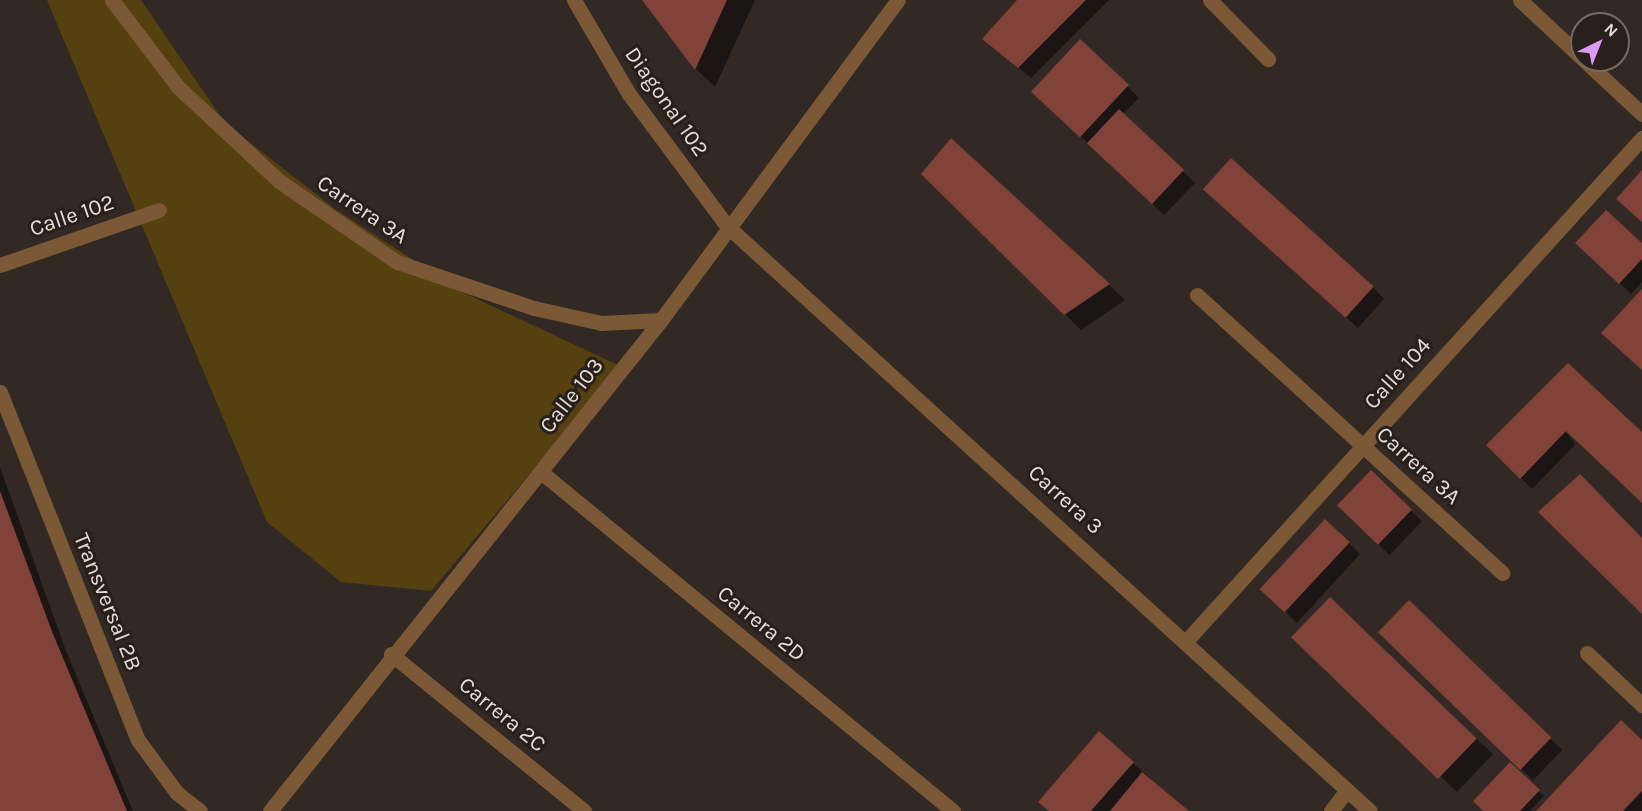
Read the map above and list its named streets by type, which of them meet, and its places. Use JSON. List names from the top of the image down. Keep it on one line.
{"streets":{"street":["Diagonal 102","Carrera 3A","Calle 102","Calle 104","Calle 103","Carrera 3","Transversal 2B","Carrera 2D","Carrera 2C"]},"crossings":[["Diagonal 102","Calle 103"],["Diagonal 102","Carrera 3"],["Carrera 3A","Calle 104"],["Carrera 3A","Calle 103"],["Calle 104","Carrera 3"],["Calle 103","Carrera 3"],["Calle 103","Carrera 2D"],["Calle 103","Carrera 2C"]],"north":"top right"}
